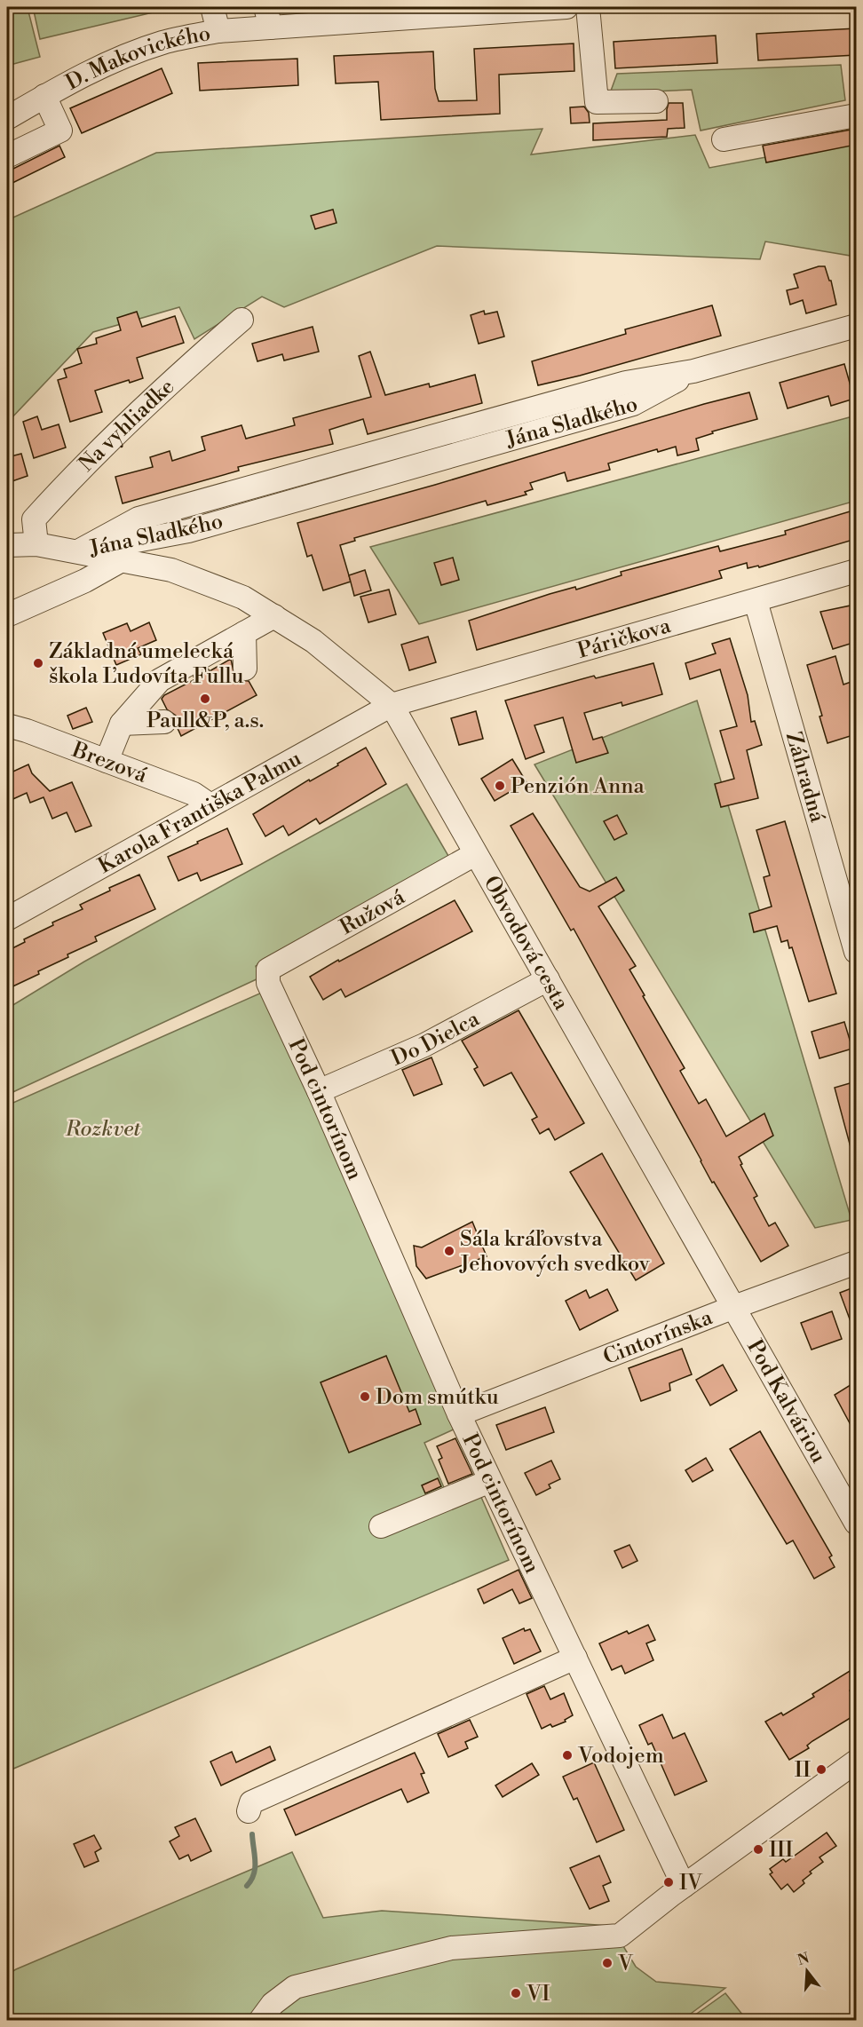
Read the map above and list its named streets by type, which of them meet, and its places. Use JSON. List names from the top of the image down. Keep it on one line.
{"streets":{"street":["D. Makovického","Jána Sladkého","Na vyhliadke","Páričkova","Brezová","Záhradná","Karola Františka Palmu","Ružová","Obvodová cesta","Do Dielca","Pod cintorínom","Cintorínska","Pod Kalváriou"]},"crossings":[["Jána Sladkého","Obvodová cesta"],["Na vyhliadke","Obvodová cesta"],["Páričkova","Záhradná"],["Páričkova","Karola Františka Palmu"],["Páričkova","Obvodová cesta"],["Brezová","Karola Františka Palmu"],["Karola Františka Palmu","Obvodová cesta"],["Ružová","Obvodová cesta"],["Ružová","Pod cintorínom"],["Obvodová cesta","Do Dielca"],["Obvodová cesta","Cintorínska"],["Obvodová cesta","Pod Kalváriou"],["Do Dielca","Pod cintorínom"],["Pod cintorínom","Cintorínska"],["Cintorínska","Pod Kalváriou"]],"parks":["Rozkvet"],"places":["Základná umelecká škola Ľudovíta Fullu","Paull&P, a.s.","Penzión Anna","Sála kráľovstva Jehovových svedkov","Dom smútku","Vodojem","II","III","IV","V","VI"],"north":"top"}
